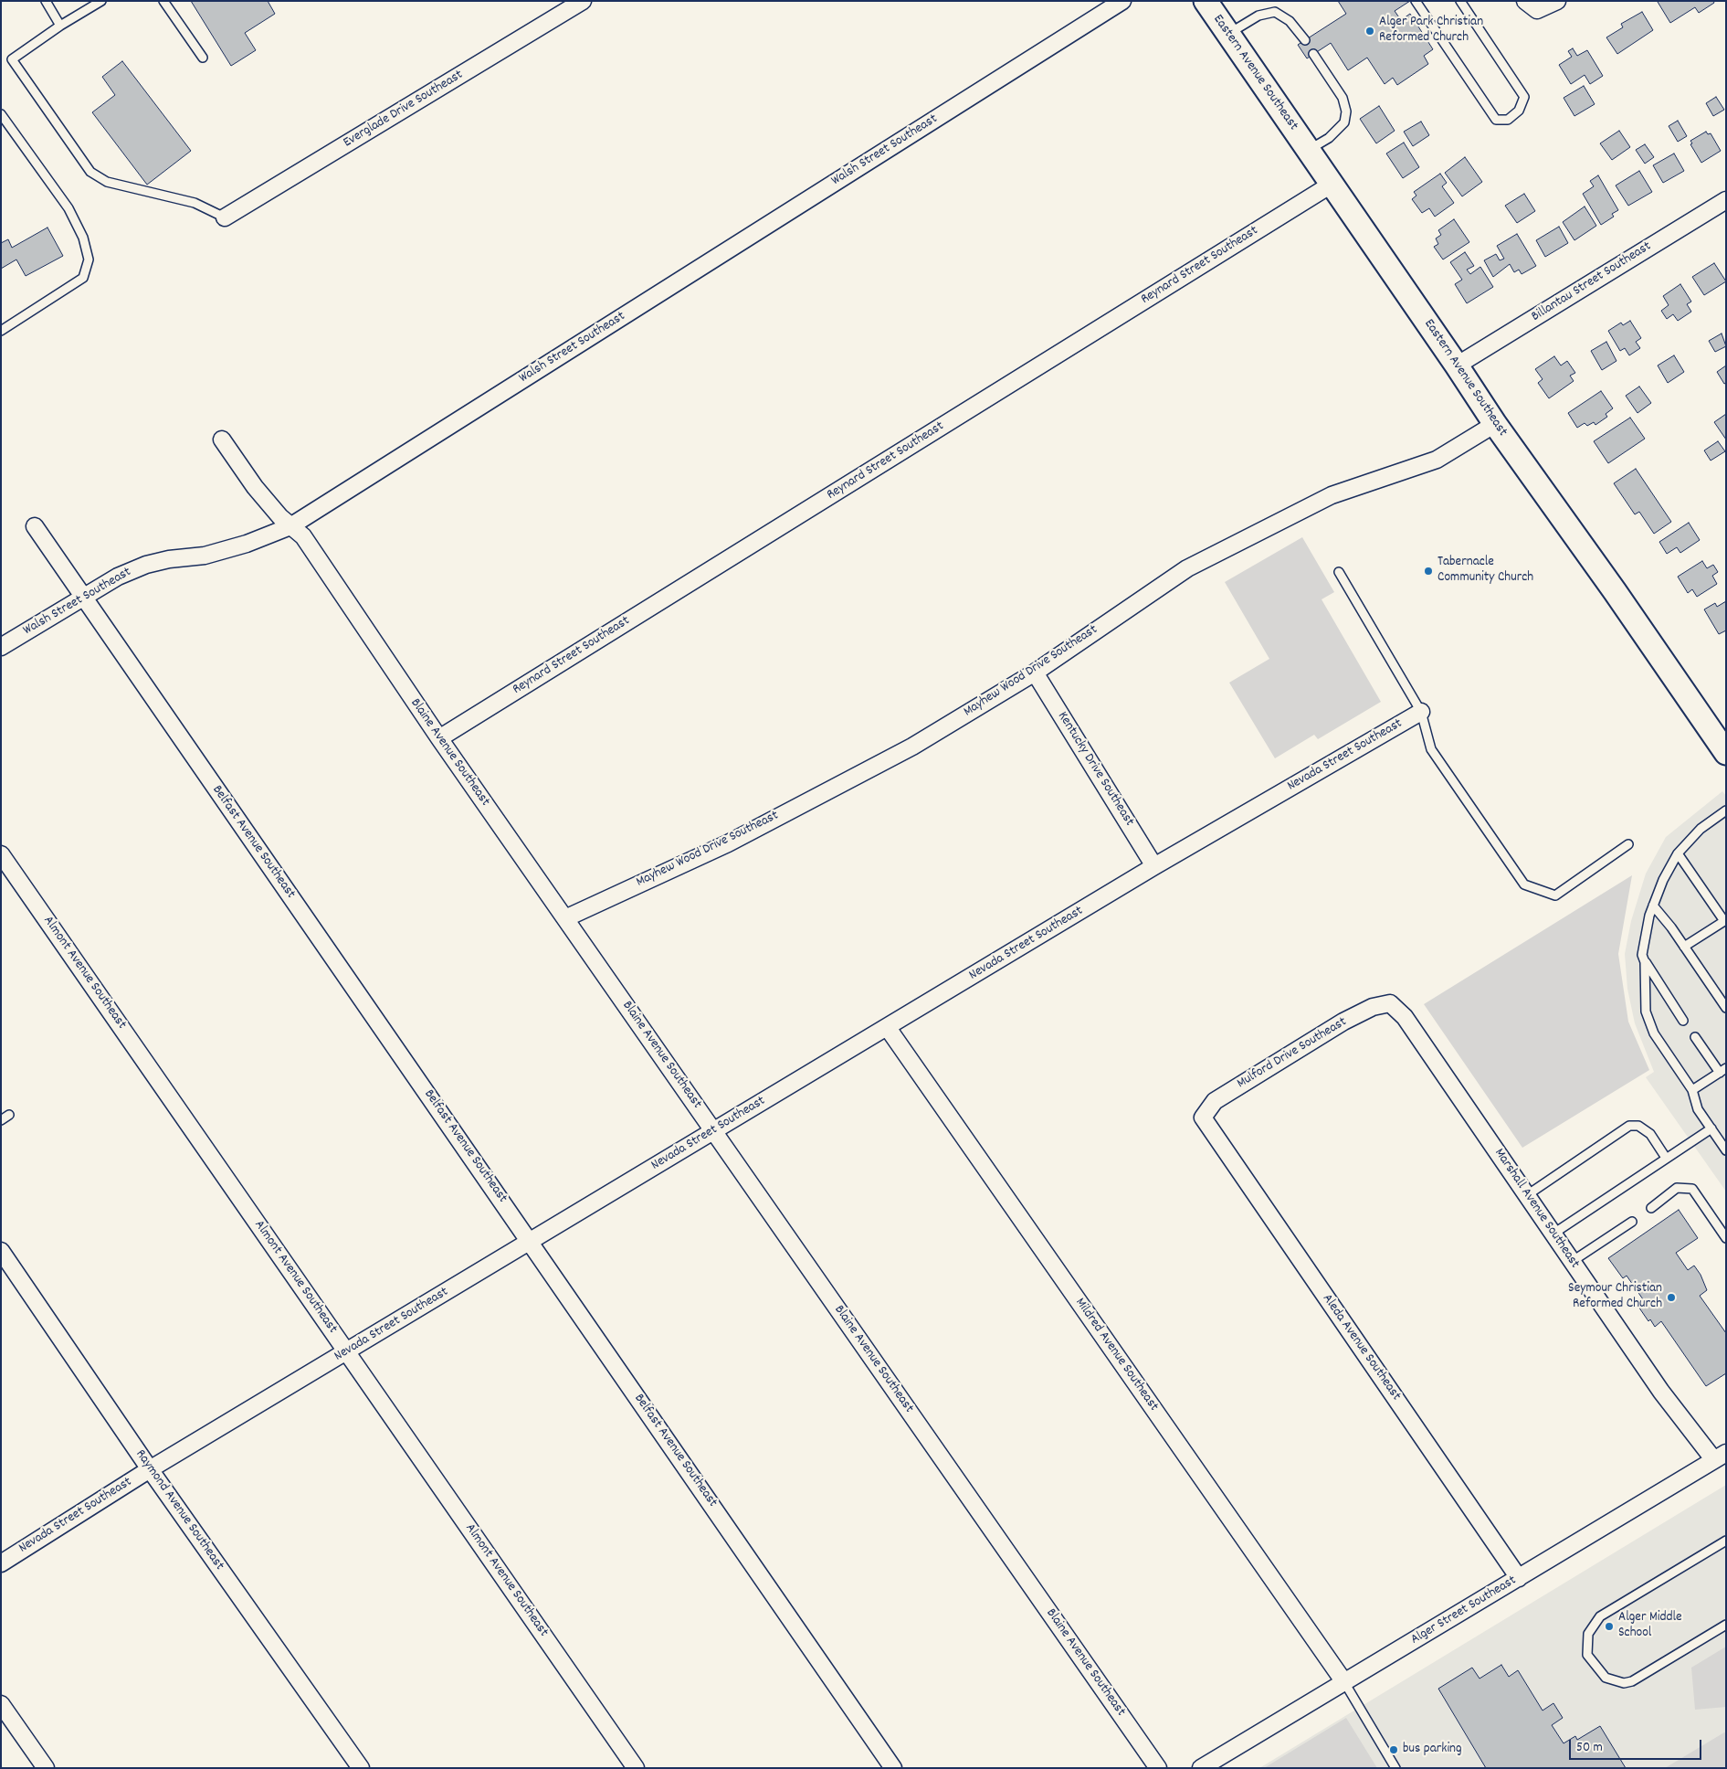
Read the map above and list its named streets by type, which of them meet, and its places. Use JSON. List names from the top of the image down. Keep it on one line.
{"streets":{"main road":["Eastern Avenue Southeast"],"street":["Everglade Drive Southeast","Walsh Street Southeast","Reynard Street Southeast","Billantau Street Southeast","Mayhew Wood Drive Southeast","Blaine Avenue Southeast","Nevada Street Southeast","Kentucky Drive Southeast","Belfast Avenue Southeast","Almont Avenue Southeast","Mulford Drive Southeast","Marshall Avenue Southeast","Aleda Avenue Southeast","Mildred Avenue Southeast","Raymond Avenue Southeast","Alger Street Southeast"]},"crossings":[["Eastern Avenue Southeast","Reynard Street Southeast"],["Eastern Avenue Southeast","Billantau Street Southeast"],["Eastern Avenue Southeast","Mayhew Wood Drive Southeast"],["Walsh Street Southeast","Blaine Avenue Southeast"],["Walsh Street Southeast","Belfast Avenue Southeast"],["Reynard Street Southeast","Blaine Avenue Southeast"],["Mayhew Wood Drive Southeast","Blaine Avenue Southeast"],["Mayhew Wood Drive Southeast","Kentucky Drive Southeast"],["Blaine Avenue Southeast","Nevada Street Southeast"],["Nevada Street Southeast","Kentucky Drive Southeast"],["Nevada Street Southeast","Belfast Avenue Southeast"],["Nevada Street Southeast","Almont Avenue Southeast"],["Nevada Street Southeast","Mildred Avenue Southeast"],["Nevada Street Southeast","Raymond Avenue Southeast"],["Mulford Drive Southeast","Marshall Avenue Southeast"],["Mulford Drive Southeast","Aleda Avenue Southeast"],["Marshall Avenue Southeast","Alger Street Southeast"],["Aleda Avenue Southeast","Alger Street Southeast"],["Mildred Avenue Southeast","Alger Street Southeast"]],"places":["Alger Park Christian Reformed Church","Tabernacle Community Church","Seymour Christian Reformed Church","Alger Middle School","bus parking"],"scale_bar":"50 m"}
